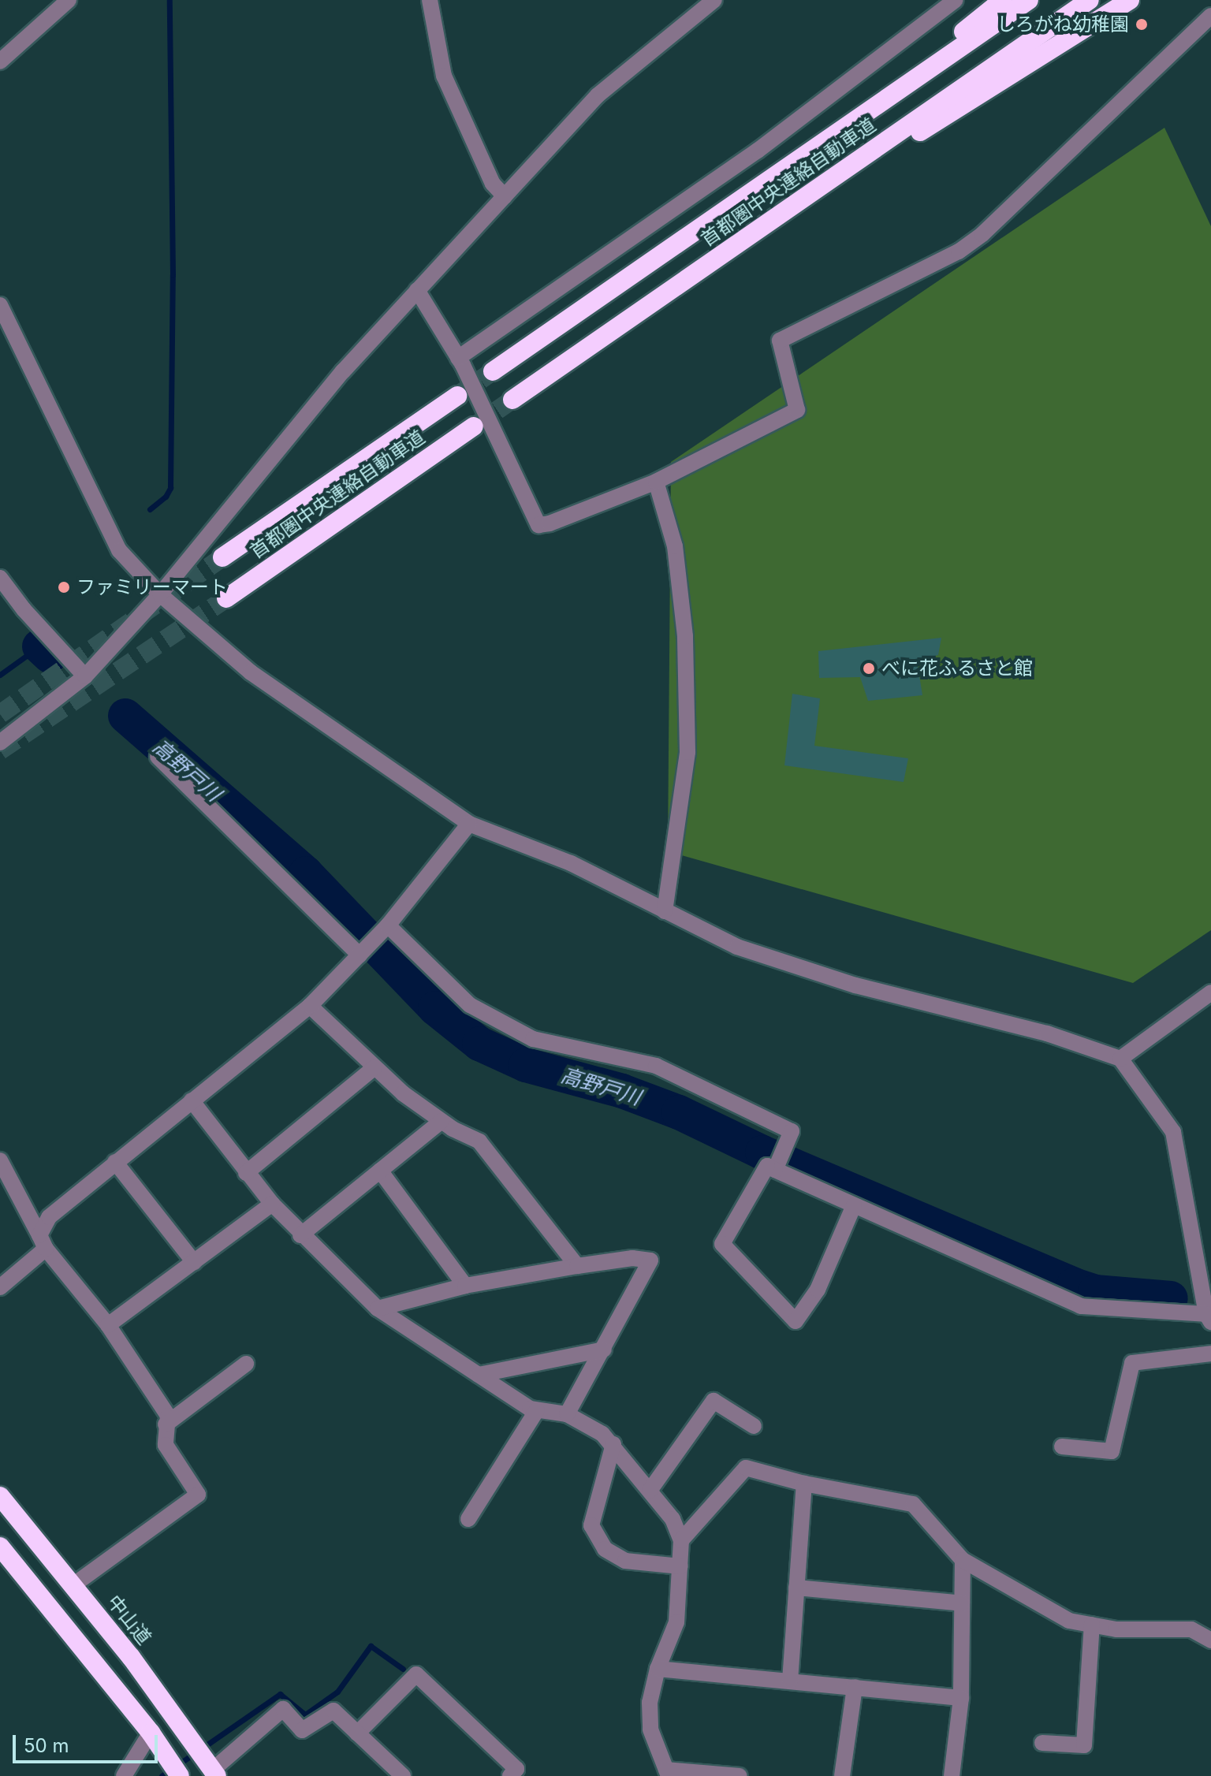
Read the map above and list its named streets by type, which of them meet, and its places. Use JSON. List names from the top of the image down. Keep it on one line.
{"streets":{"highway":["首都圏中央連絡自動車道","中山道"]},"water":["高野戸川"],"places":["しろがね幼稚園","ファミリーマート","べに花ふるさと館"],"scale_bar":"50 m"}
